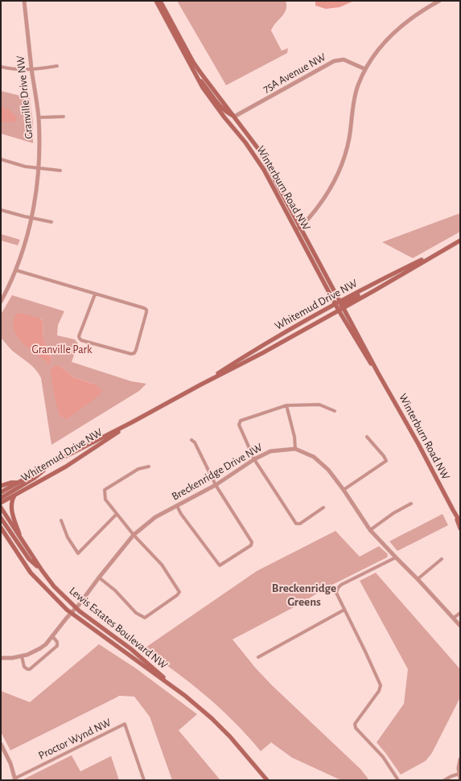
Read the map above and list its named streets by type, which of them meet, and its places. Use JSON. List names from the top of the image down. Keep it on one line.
{"streets":{"main road":["Winterburn Road NW","Whitemud Drive NW","Lewis Estates Boulevard NW"],"street":["75A Avenue NW","Granville Drive NW","Breckenridge Drive NW","Proctor Wynd NW"]},"crossings":[["75A Avenue NW","Winterburn Road NW"],["Winterburn Road NW","Whitemud Drive NW"],["Breckenridge Drive NW","Lewis Estates Boulevard NW"]],"districts":["Breckenridge Greens"],"parks":["Granville Park"]}
